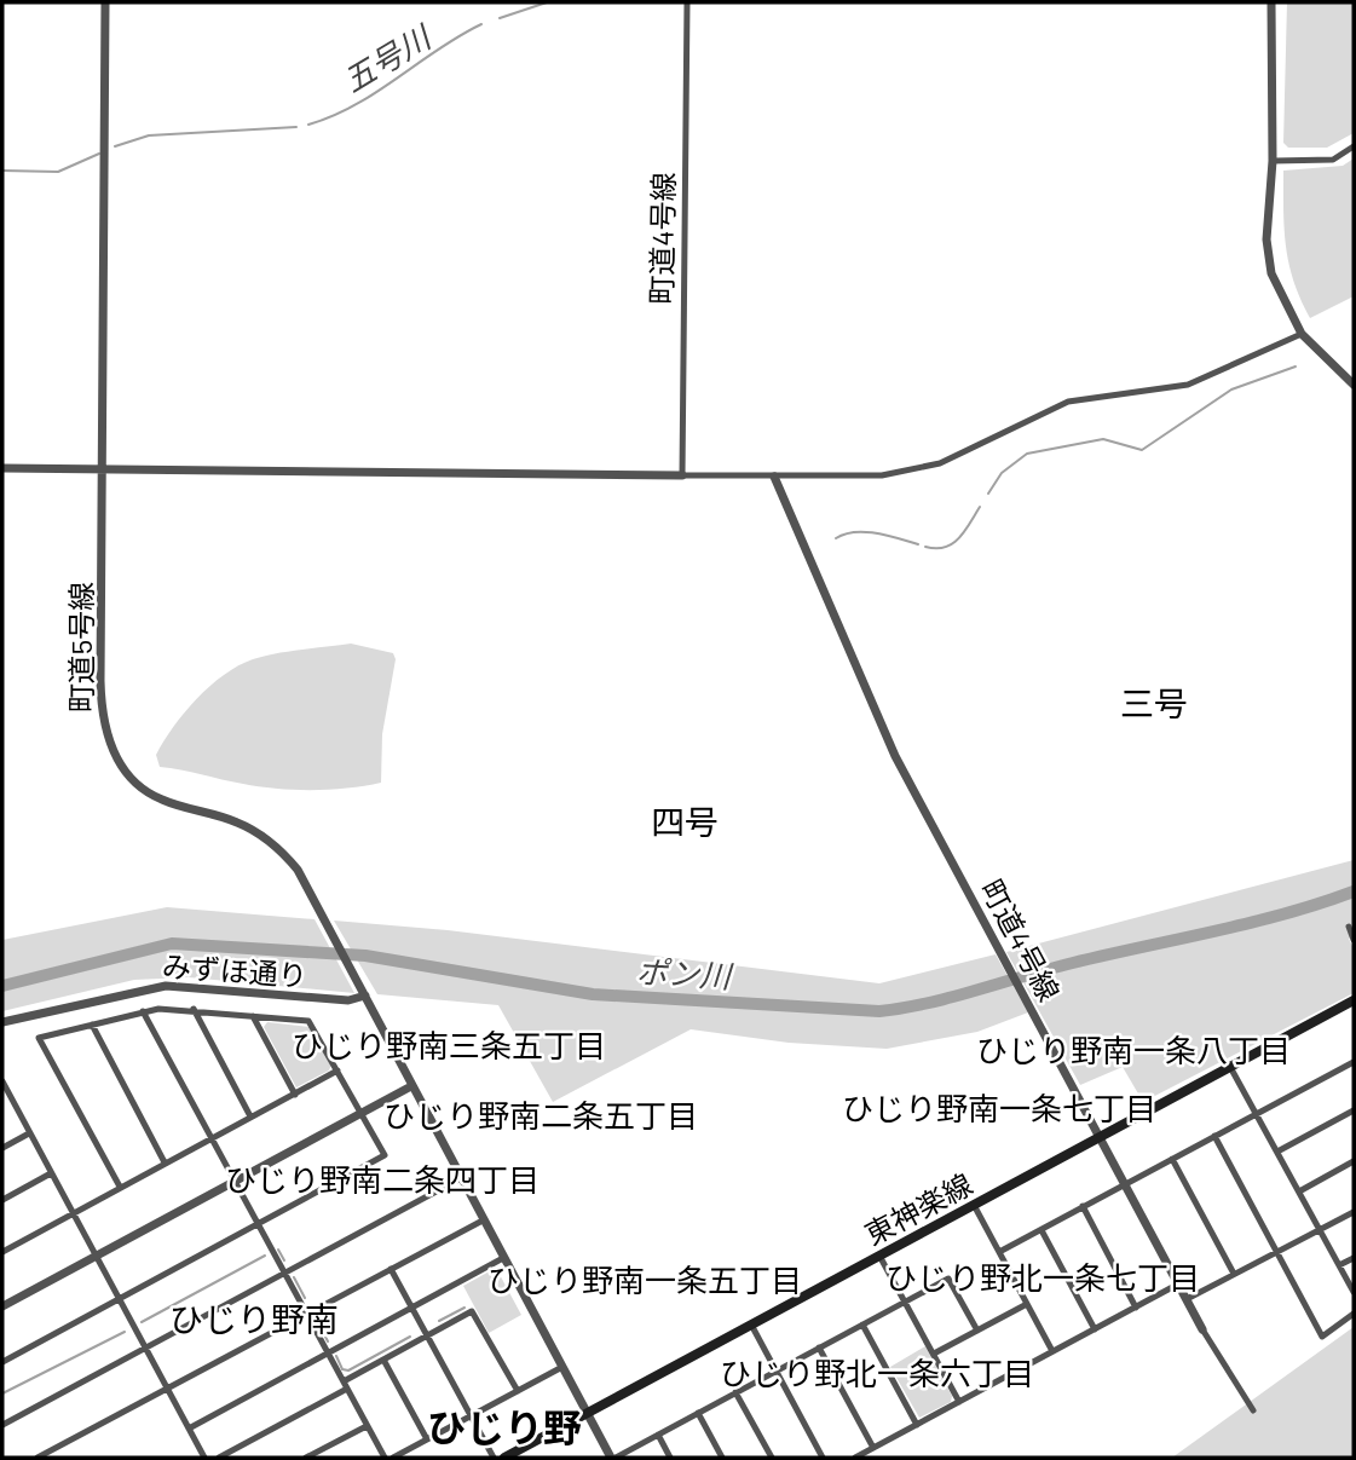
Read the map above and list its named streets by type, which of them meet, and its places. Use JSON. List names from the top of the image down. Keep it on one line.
{"streets":{"main road":["東神楽線"],"street":["町道4号線","町道5号線","みずほ通り"]},"crossings":[["町道4号線","東神楽線"],["町道5号線","みずほ通り"],["町道5号線","東神楽線"]],"districts":["三号","四号","ひじり野南三条五丁目","ひじり野南一条八丁目","ひじり野南一条七丁目","ひじり野南二条五丁目","ひじり野南二条四丁目","ひじり野北一条七丁目","ひじり野南一条五丁目","ひじり野南","ひじり野北一条六丁目","ひじり野"],"water":["五号川","ポン川"]}
